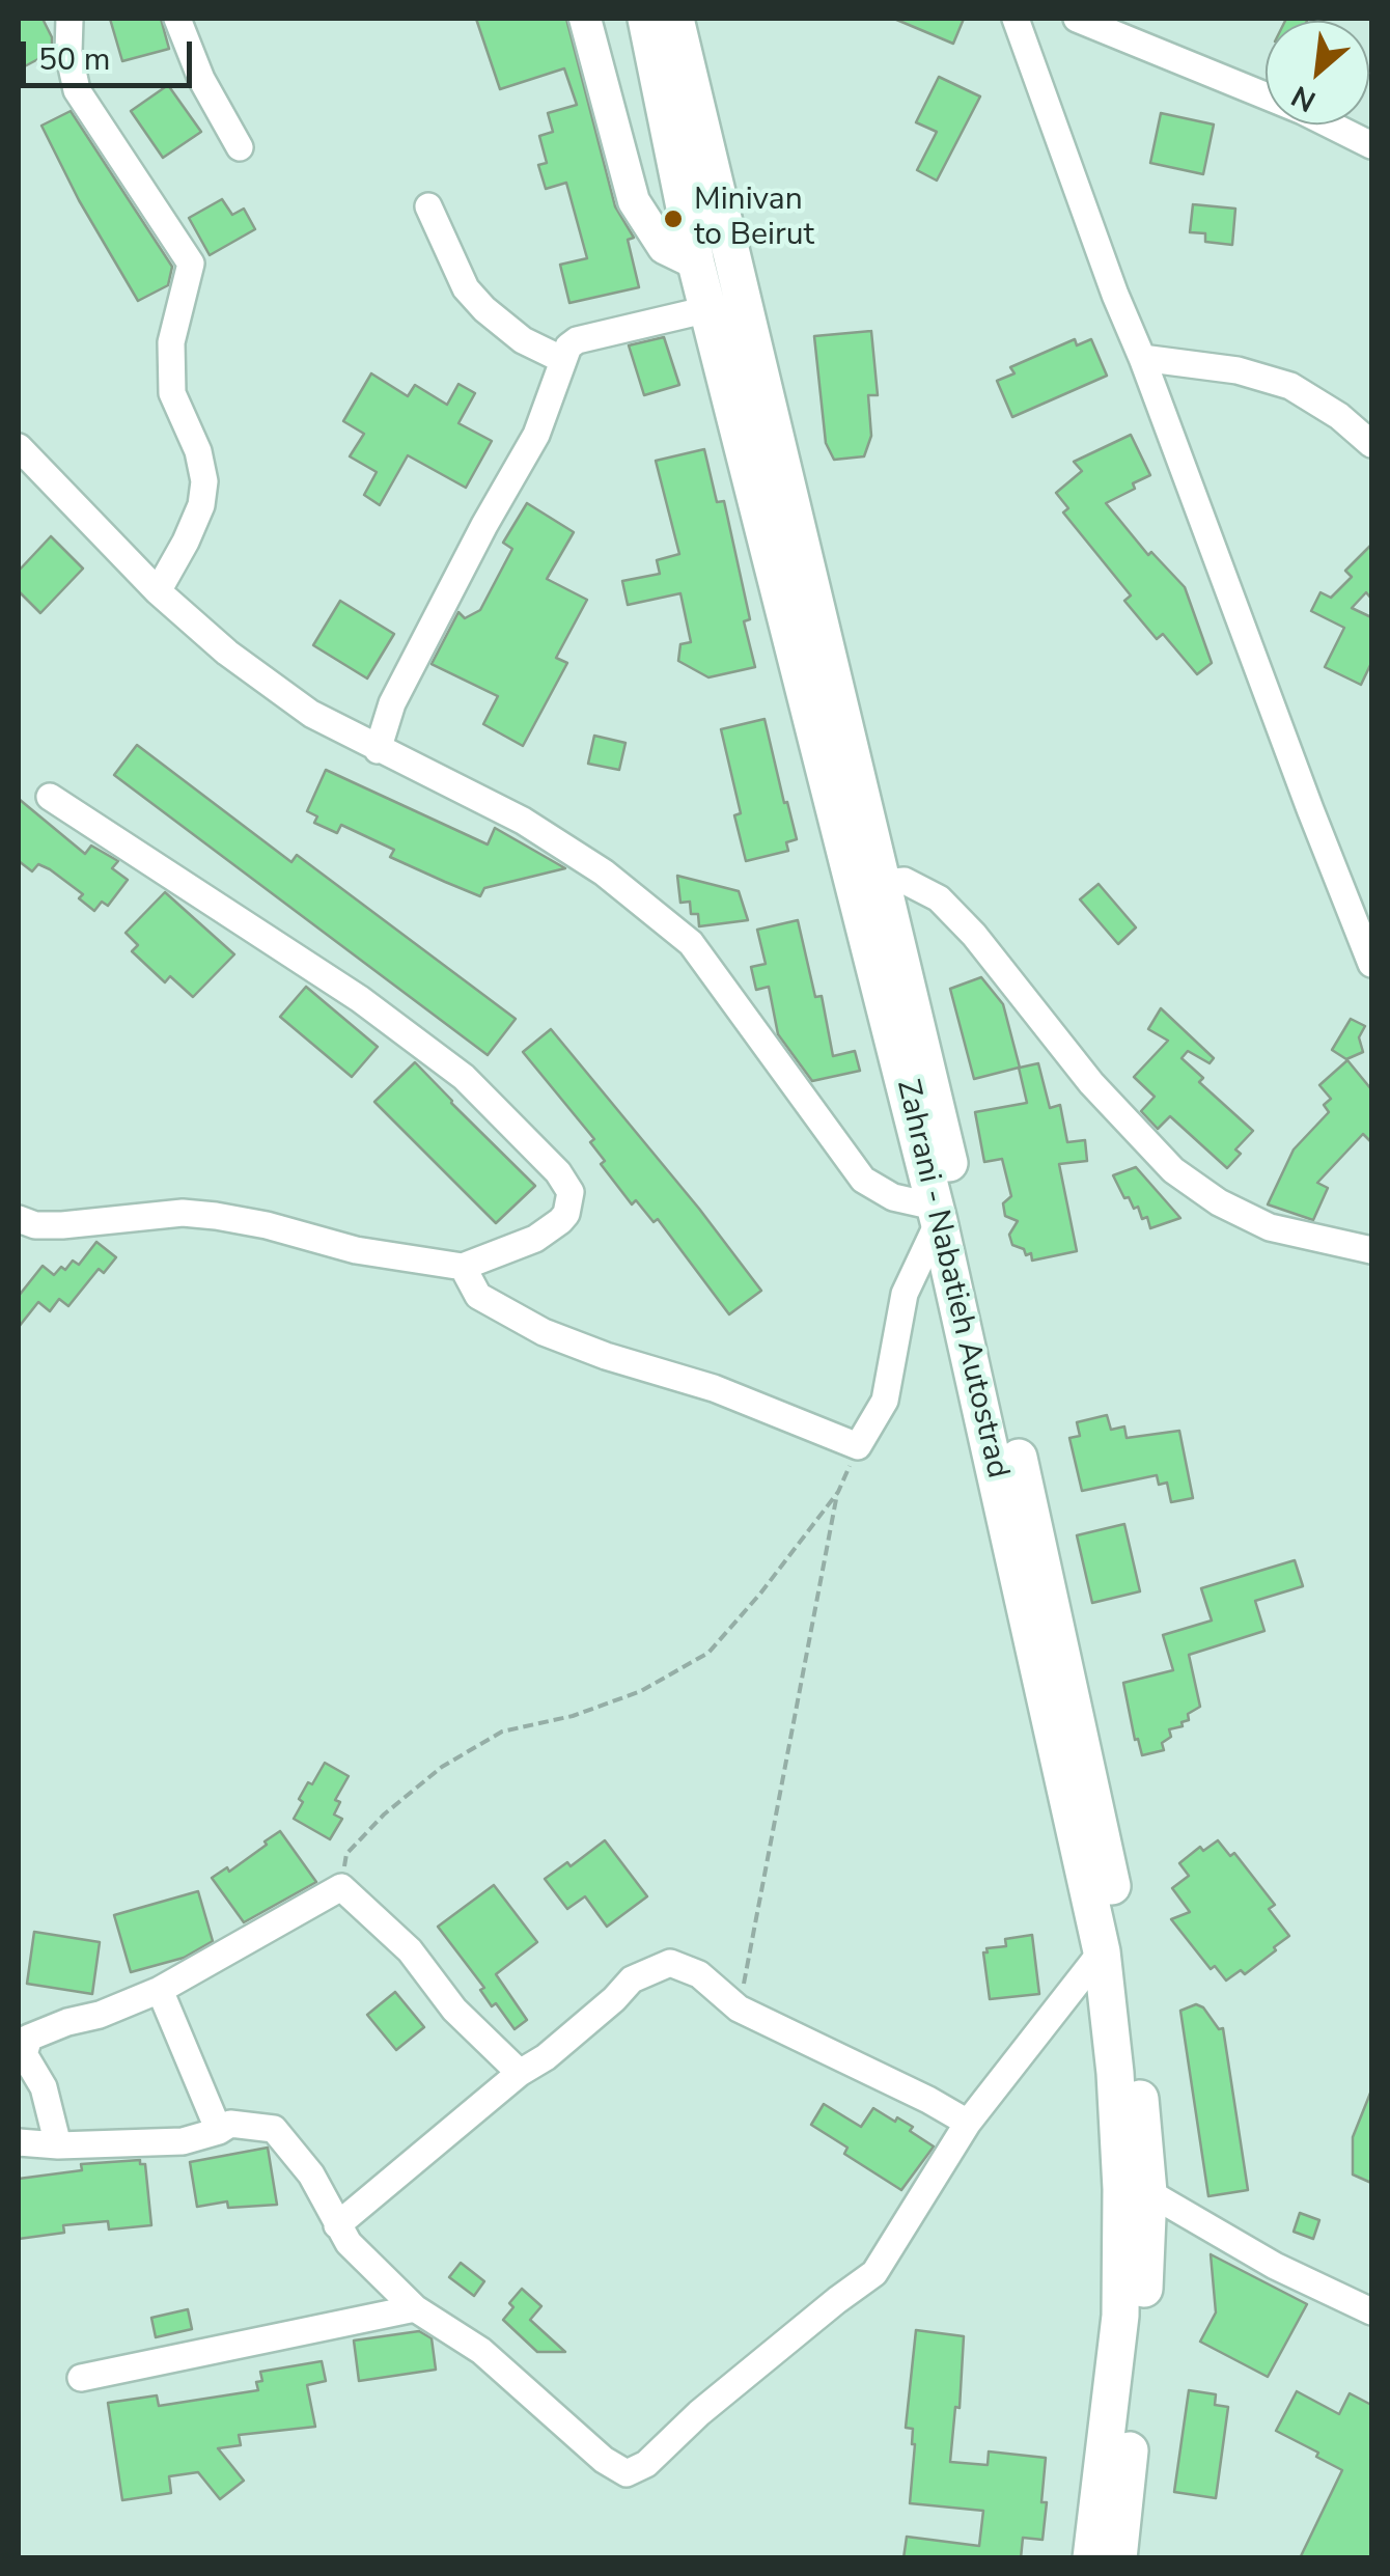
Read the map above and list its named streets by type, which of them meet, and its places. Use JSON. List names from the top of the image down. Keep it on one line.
{"streets":{"highway":["Zahrani - Nabatieh Autostrad"]},"places":["Minivan to Beirut"],"scale_bar":"50 m","north":"bottom left"}
